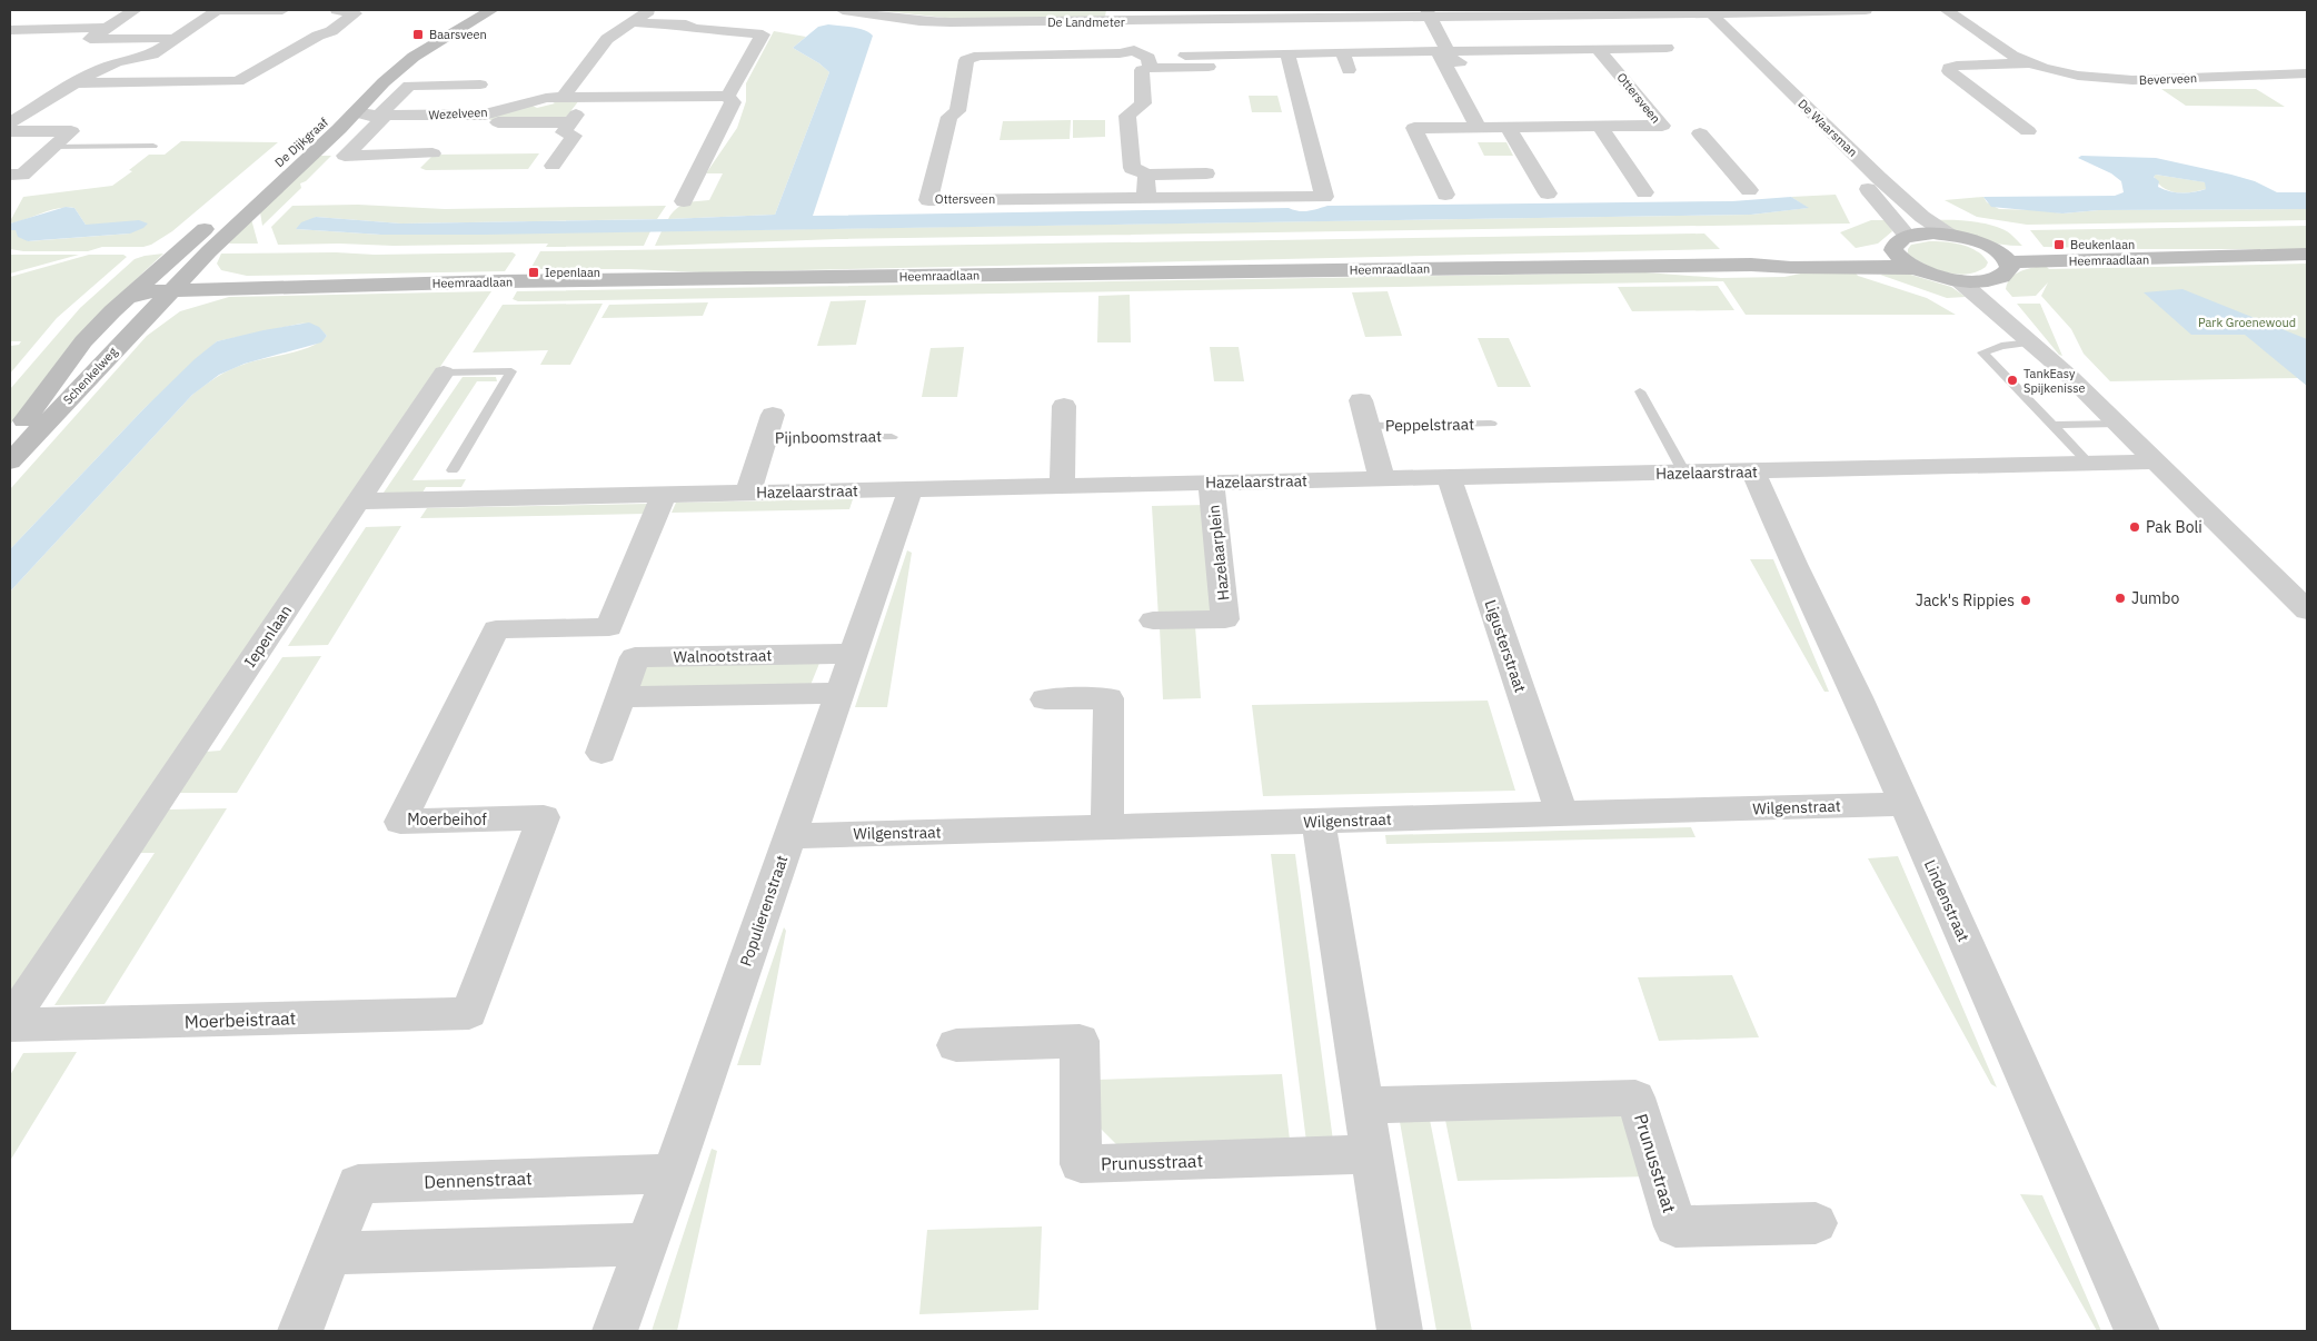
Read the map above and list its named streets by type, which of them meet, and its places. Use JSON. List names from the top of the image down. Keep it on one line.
{"streets":{"main road":["De Dijkgraaf","Heemraadlaan","Schenkelweg"],"street":["De Landmeter","Beverveen","Ottersveen","Wezelveen","De Waarsman","Peppelstraat","Pijnboomstraat","Hazelaarstraat","Hazelaarplein","Iepenlaan","Ligusterstraat","Walnootstraat","Wilgenstraat","Moerbeihof","Lindenstraat","Populierenstraat","Moerbeistraat","Prunusstraat","Dennenstraat"]},"crossings":[["De Landmeter","De Waarsman"],["Wezelveen","De Dijkgraaf"],["De Waarsman","Heemraadlaan"],["De Dijkgraaf","Heemraadlaan"],["De Dijkgraaf","Schenkelweg"],["Heemraadlaan","Schenkelweg"],["Peppelstraat","Hazelaarstraat"],["Pijnboomstraat","Hazelaarstraat"],["Hazelaarstraat","Hazelaarplein"],["Hazelaarstraat","Iepenlaan"],["Hazelaarstraat","Ligusterstraat"],["Hazelaarstraat","Moerbeihof"],["Hazelaarstraat","Lindenstraat"],["Hazelaarstraat","Populierenstraat"],["Iepenlaan","Moerbeistraat"],["Ligusterstraat","Wilgenstraat"],["Walnootstraat","Populierenstraat"],["Wilgenstraat","Lindenstraat"],["Wilgenstraat","Populierenstraat"],["Moerbeihof","Moerbeistraat"],["Populierenstraat","Dennenstraat"]],"parks":["Park Groenewoud"],"places":{"transit":["Baarsveen","Beukenlaan","Iepenlaan"],"other":["TankEasy Spijkenisse","Pak Boli","Jumbo","Jack's Rippies"]}}
